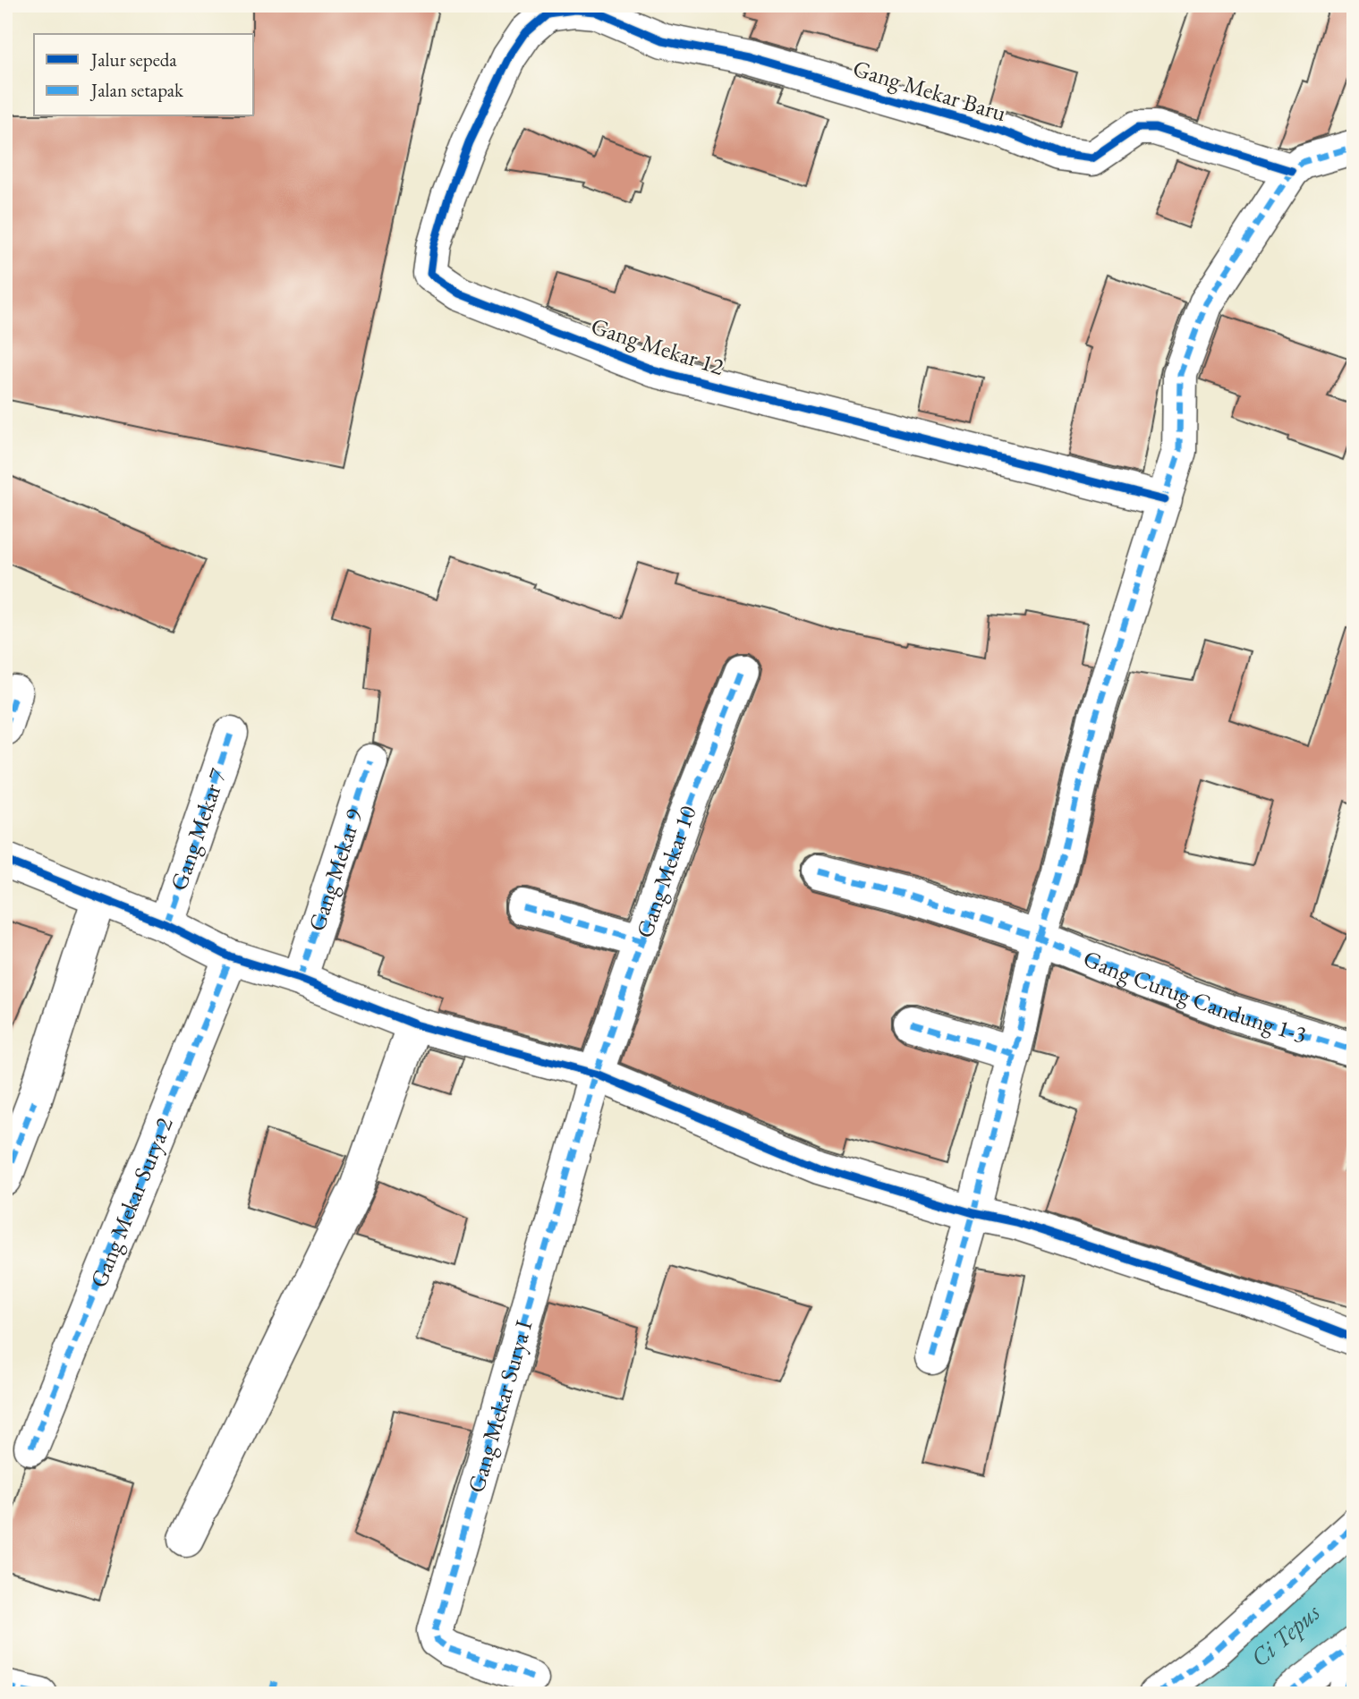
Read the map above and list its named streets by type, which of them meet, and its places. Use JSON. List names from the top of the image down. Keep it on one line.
{"streets":{"street":["Gang Mekar Baru","Gang Mekar 12","Gang Mekar 7","Gang Mekar 9","Gang Mekar 10","Gang Curug Candung 1-3","Gang Mekar Surya 2","Gang Mekar Surya I"]},"crossings":[["Gang Mekar Baru","Gang Mekar 12"],["Gang Mekar 10","Gang Mekar Surya I"]],"water":["Ci Tepus"],"legend":["Jalur sepeda","Jalan setapak"]}
